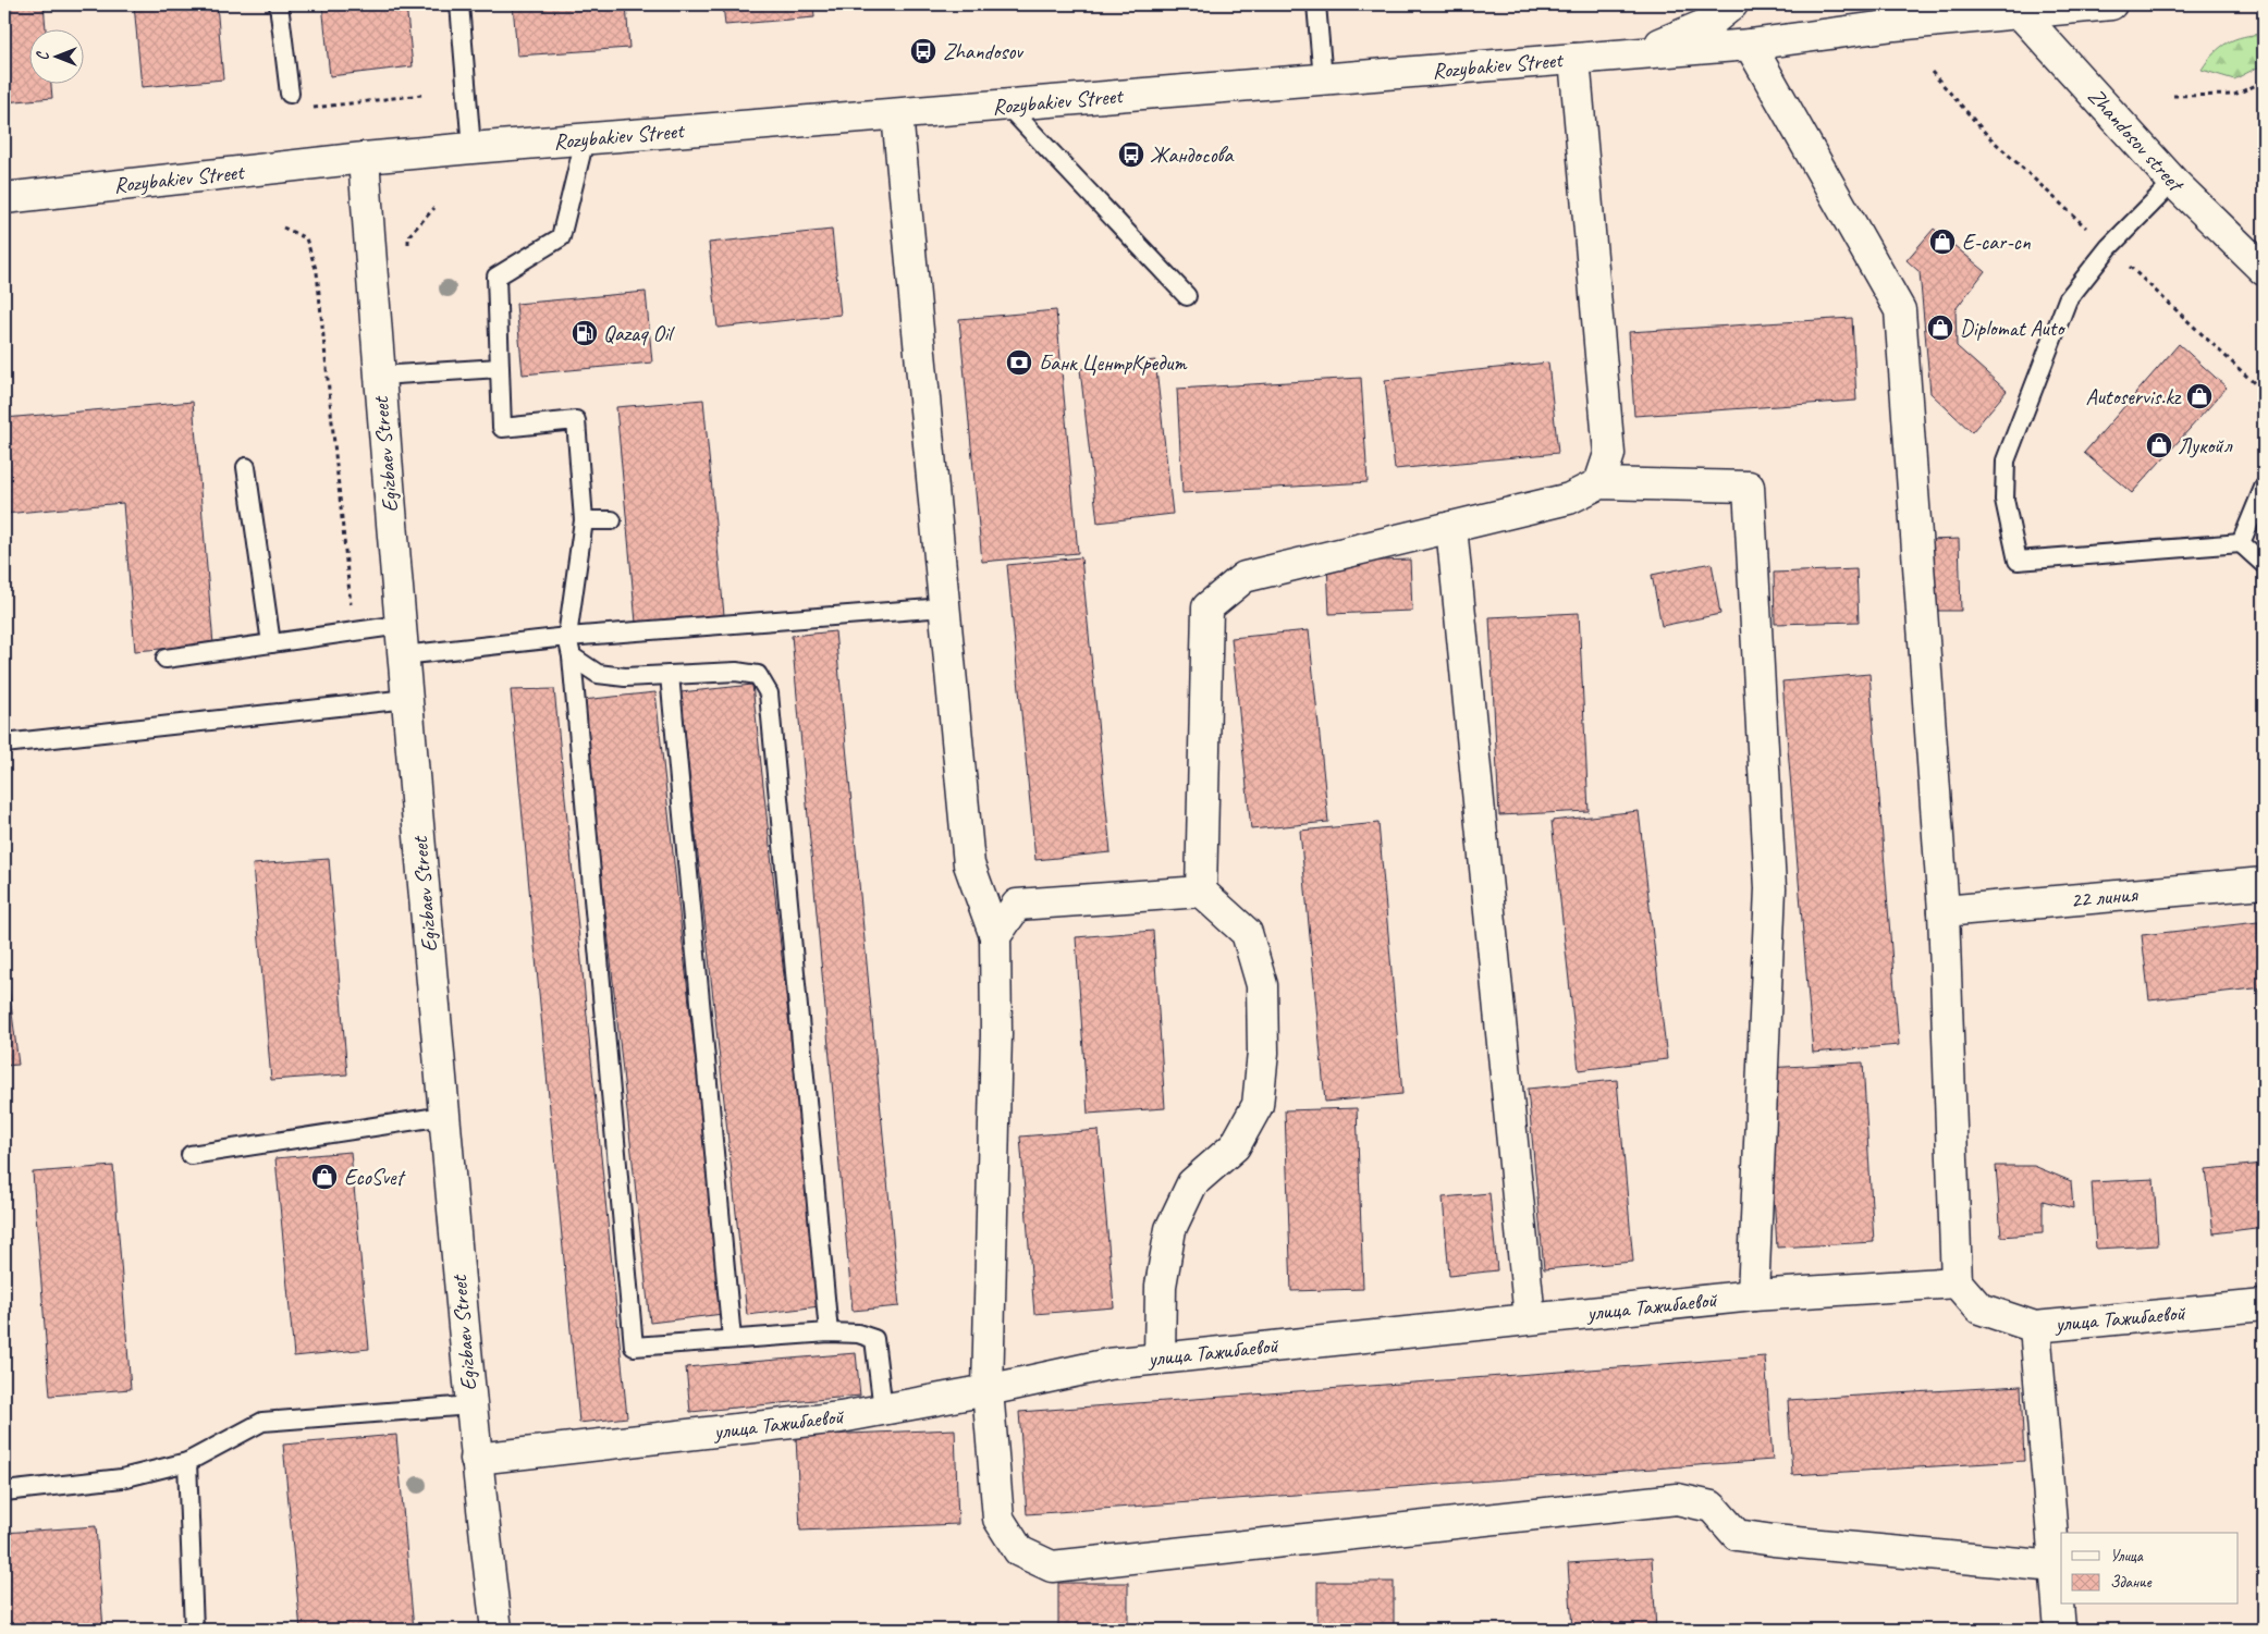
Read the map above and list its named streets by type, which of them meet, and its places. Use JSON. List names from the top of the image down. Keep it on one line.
{"streets":{"street":["Rozybakiev Street","Zhandosov street","Egizbaev Street","22 линия","улица Тажибаевой"]},"crossings":[["Rozybakiev Street","Zhandosov street"],["Rozybakiev Street","Egizbaev Street"],["Egizbaev Street","улица Тажибаевой"]],"places":{"bus stop":["Zhandosov","Жандосова"],"shop":["E-car-cn","Diplomat Auto","Autoservis.kz","Лукойл","EcoSvet"],"fuel station":["Qazaq Oil"],"bank":["Банк ЦентрКредит"]},"legend":["Улица","Здание"],"north":"left"}
